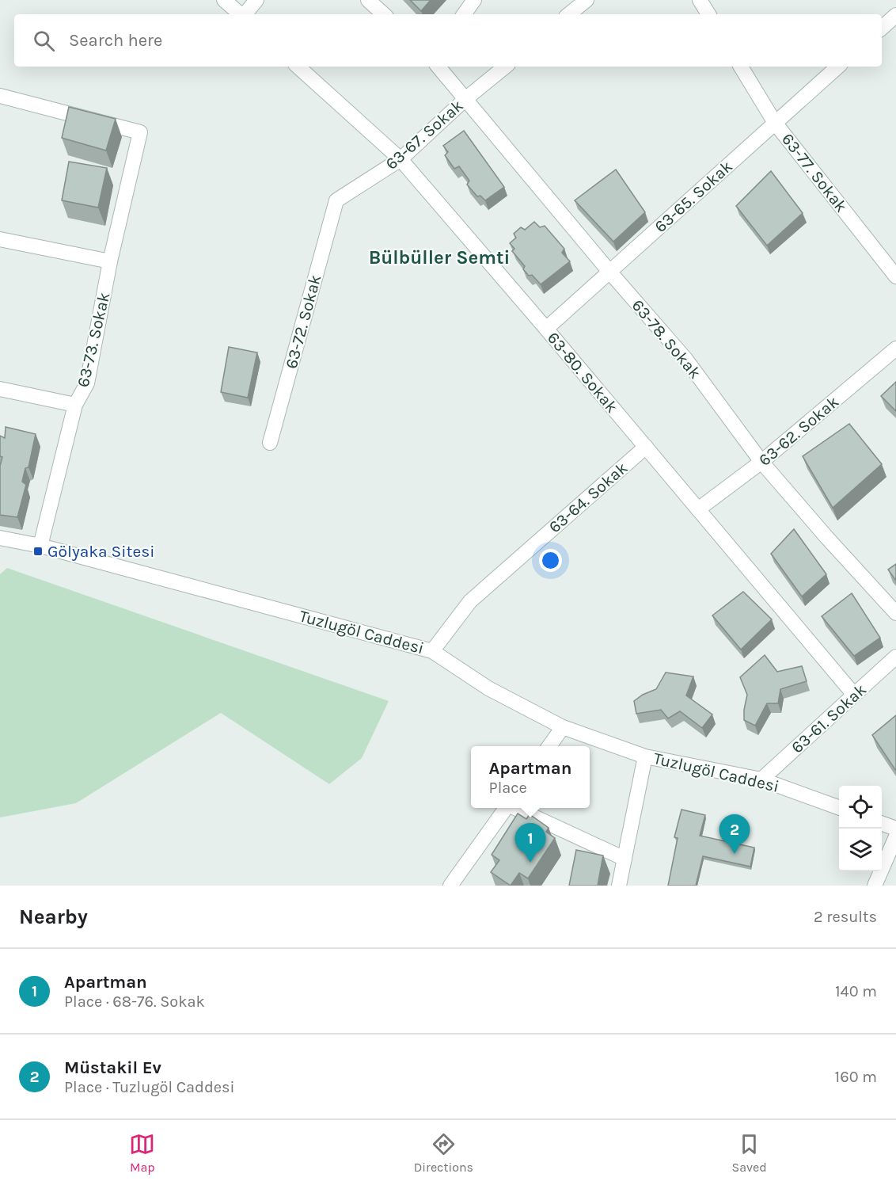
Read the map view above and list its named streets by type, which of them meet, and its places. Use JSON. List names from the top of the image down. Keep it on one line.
{"streets":{"street":["63-67. Sokak","63-77. Sokak","63-65. Sokak","63-72. Sokak","63-78. Sokak","63-73. Sokak","63-80. Sokak","63-62. Sokak","63-64. Sokak","Tuzlugöl Caddesi","63-61. Sokak"]},"crossings":[["63-67. Sokak","63-72. Sokak"],["63-67. Sokak","63-78. Sokak"],["63-67. Sokak","63-80. Sokak"],["63-77. Sokak","63-65. Sokak"],["63-65. Sokak","63-78. Sokak"],["63-65. Sokak","63-80. Sokak"],["63-78. Sokak","63-62. Sokak"],["63-73. Sokak","Tuzlugöl Caddesi"],["63-80. Sokak","63-62. Sokak"],["63-80. Sokak","63-64. Sokak"],["63-80. Sokak","63-61. Sokak"],["63-64. Sokak","Tuzlugöl Caddesi"],["Tuzlugöl Caddesi","63-61. Sokak"]],"districts":["Bülbüller Semti"],"places":{"transit":["Gölyaka Sitesi"]},"page":{"search":"Search here","popup":["Apartman","Place"],"pins":["2","1"],"heading":["Nearby","2 results"],"list":[{"mark":"1","name":"Apartman","note":"Place · 68-76. Sokak","value":"140 m"},{"mark":"2","name":"Müstakil Ev","note":"Place · Tuzlugöl Caddesi","value":"160 m"}],"nav":["Map","Directions","Saved"]}}
